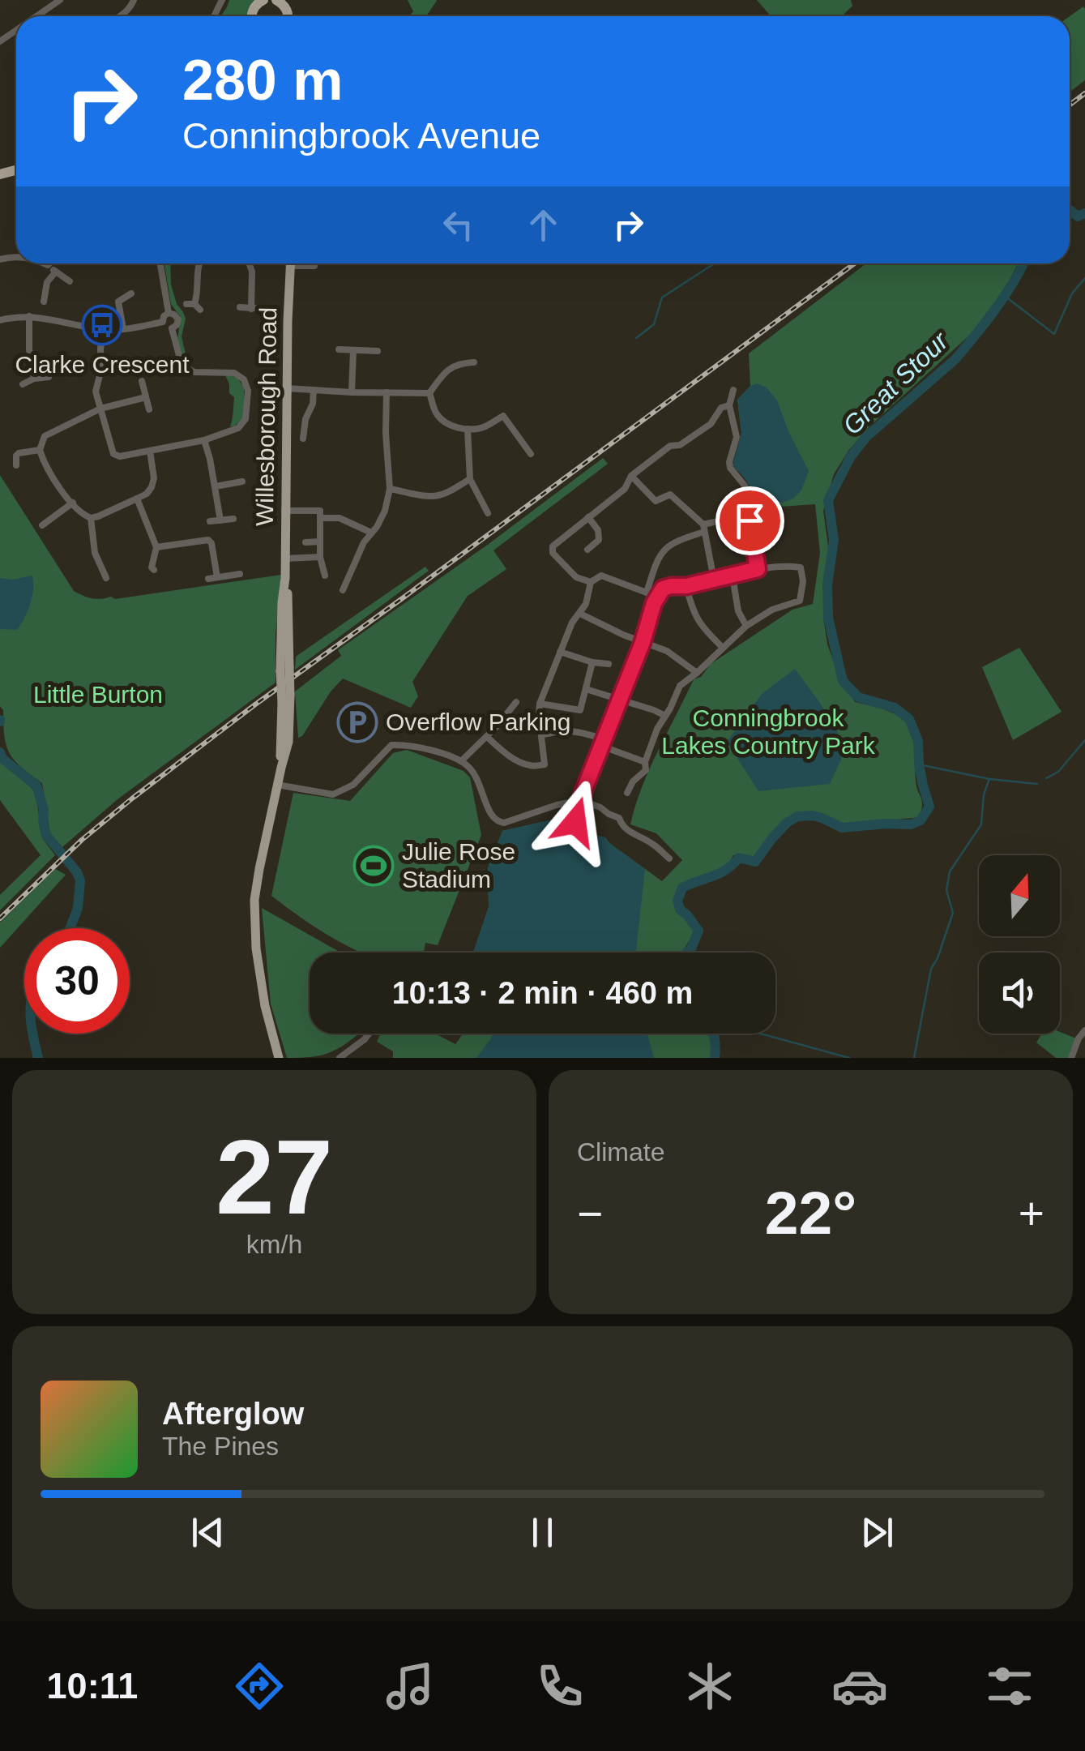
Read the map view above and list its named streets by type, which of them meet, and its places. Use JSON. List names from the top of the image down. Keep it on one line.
{"streets":{"main road":["Willesborough Road"]},"water":["Great Stour"],"parks":["Little Burton","Conningbrook Lakes Country Park"],"places":{"bus stop":["Clarke Crescent"],"parking":["Overflow Parking"],"sports":["Julie Rose Stadium"]},"north":"top","page":{"turn":["280 m","Conningbrook Avenue"],"limit":"30","trip":"10:13 · 2 min · 460 m","tile":[["27","km/h"],"Climate"],"heat":["−","22°","+"],"song":["Afterglow","The Pines"],"tabs":"10:11"}}
